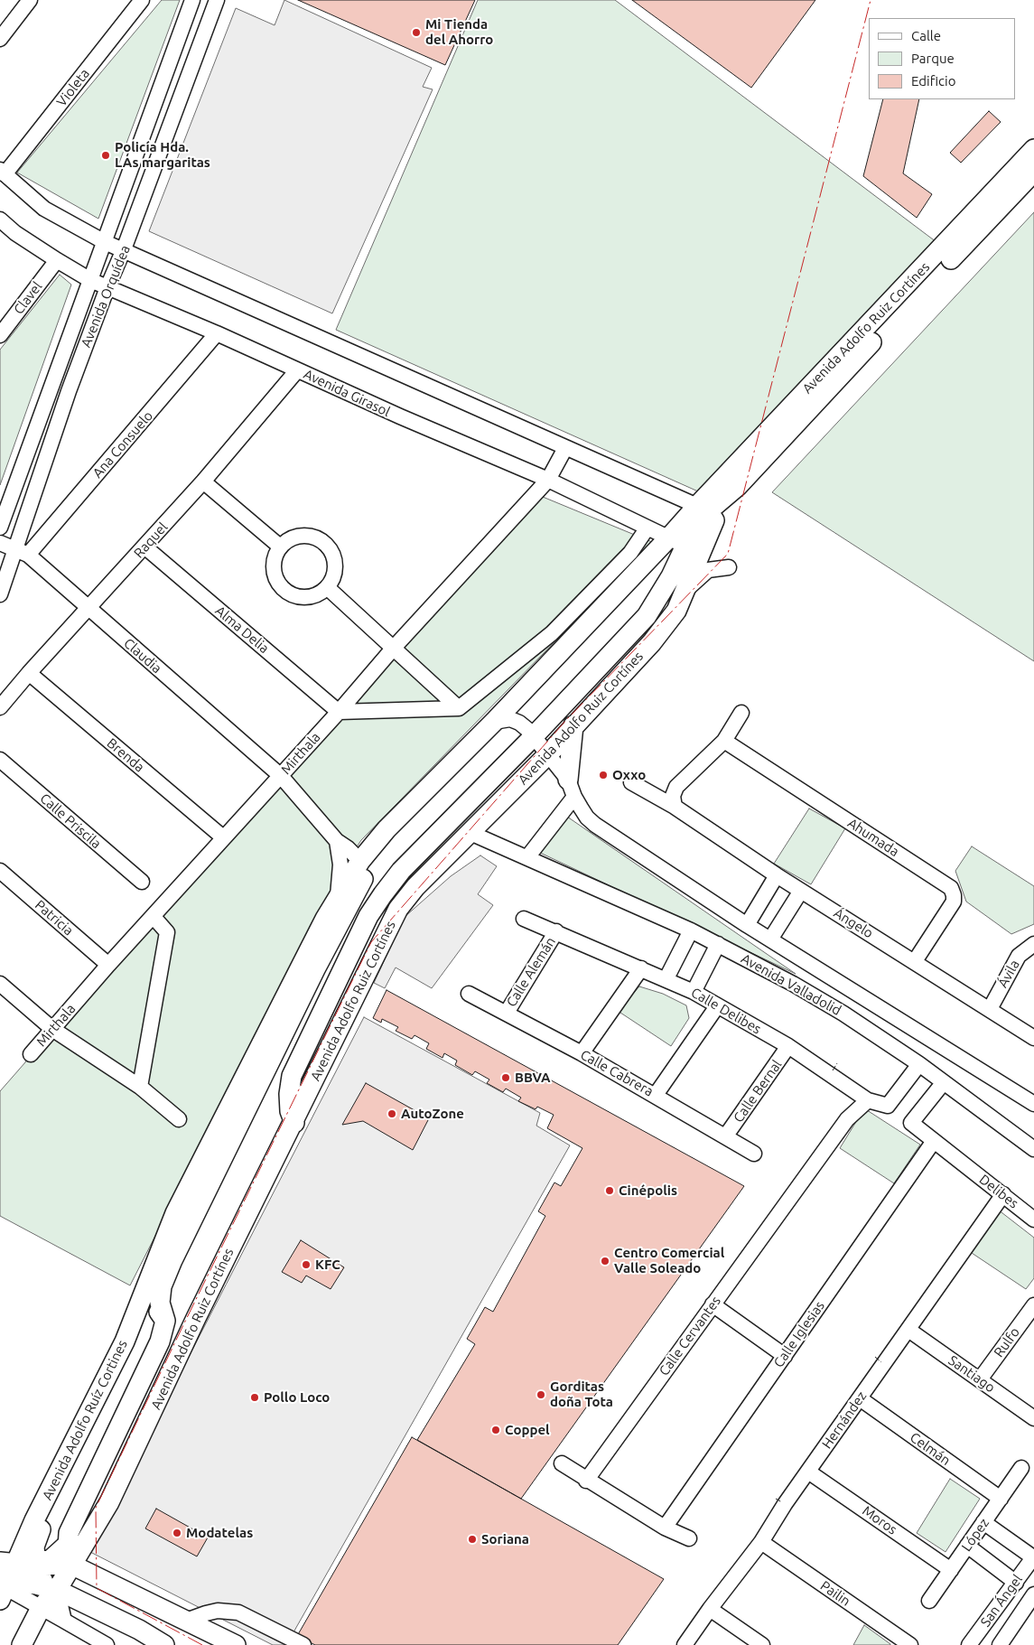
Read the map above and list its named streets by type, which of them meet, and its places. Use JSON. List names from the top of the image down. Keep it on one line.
{"streets":{"main road":["Avenida Adolfo Ruiz Cortínes","Avenida Adolfo Ruíz Cortines"],"street":["Violeta","Avenida Orquídea","Clavel","Avenida Girasol","Ana Consuelo","Raquel","Alma Delia","Claudia","Mirthala","Brenda","Calle Priscila","Ahumada","Patricia","Ángelo","Calle Alemán","Ávila","Avenida Valladolid","Calle Delibes","Calle Cabrera","Calle Bernal","Delibes","Calle Iglesias","Calle Cervantes","Rulfo","Santiago","Hernández","Celmán","Moros","López","Pailin","San Ángel"]},"crossings":[["Avenida Orquídea","Avenida Girasol"],["Avenida Orquídea","Ana Consuelo"],["Avenida Orquídea","Claudia"],["Clavel","Avenida Girasol"],["Avenida Adolfo Ruiz Cortínes","Avenida Girasol"],["Avenida Adolfo Ruiz Cortínes","Claudia"],["Avenida Adolfo Ruiz Cortínes","Avenida Valladolid"],["Avenida Adolfo Ruiz Cortínes","Avenida Adolfo Ruíz Cortines"],["Avenida Girasol","Ana Consuelo"],["Avenida Girasol","Raquel"],["Avenida Girasol","Mirthala"],["Ana Consuelo","Claudia"],["Raquel","Alma Delia"],["Raquel","Claudia"],["Raquel","Brenda"],["Alma Delia","Mirthala"],["Claudia","Mirthala"],["Mirthala","Brenda"],["Mirthala","Patricia"],["Ahumada","Ángelo"],["Ángelo","Ávila"],["Calle Alemán","Calle Delibes"],["Calle Alemán","Calle Cabrera"],["Avenida Valladolid","Calle Delibes"],["Calle Delibes","Calle Bernal"],["Calle Delibes","Calle Cervantes"],["Calle Cabrera","Calle Bernal"],["Delibes","Calle Iglesias"],["Delibes","Hernández"],["Rulfo","Santiago"],["Santiago","Hernández"],["Hernández","Celmán"],["Hernández","Moros"],["Hernández","Pailin"],["Celmán","López"],["Moros","López"]],"places":["Mi Tienda del Ahorro","Policía Hda. LAs margaritas","Oxxo","BBVA","AutoZone","Cinépolis","Centro Comercial Valle Soleado","KFC","Gorditas doña Tota","Pollo Loco","Coppel","Modatelas","Soriana"],"legend":["Calle","Parque","Edificio"]}
